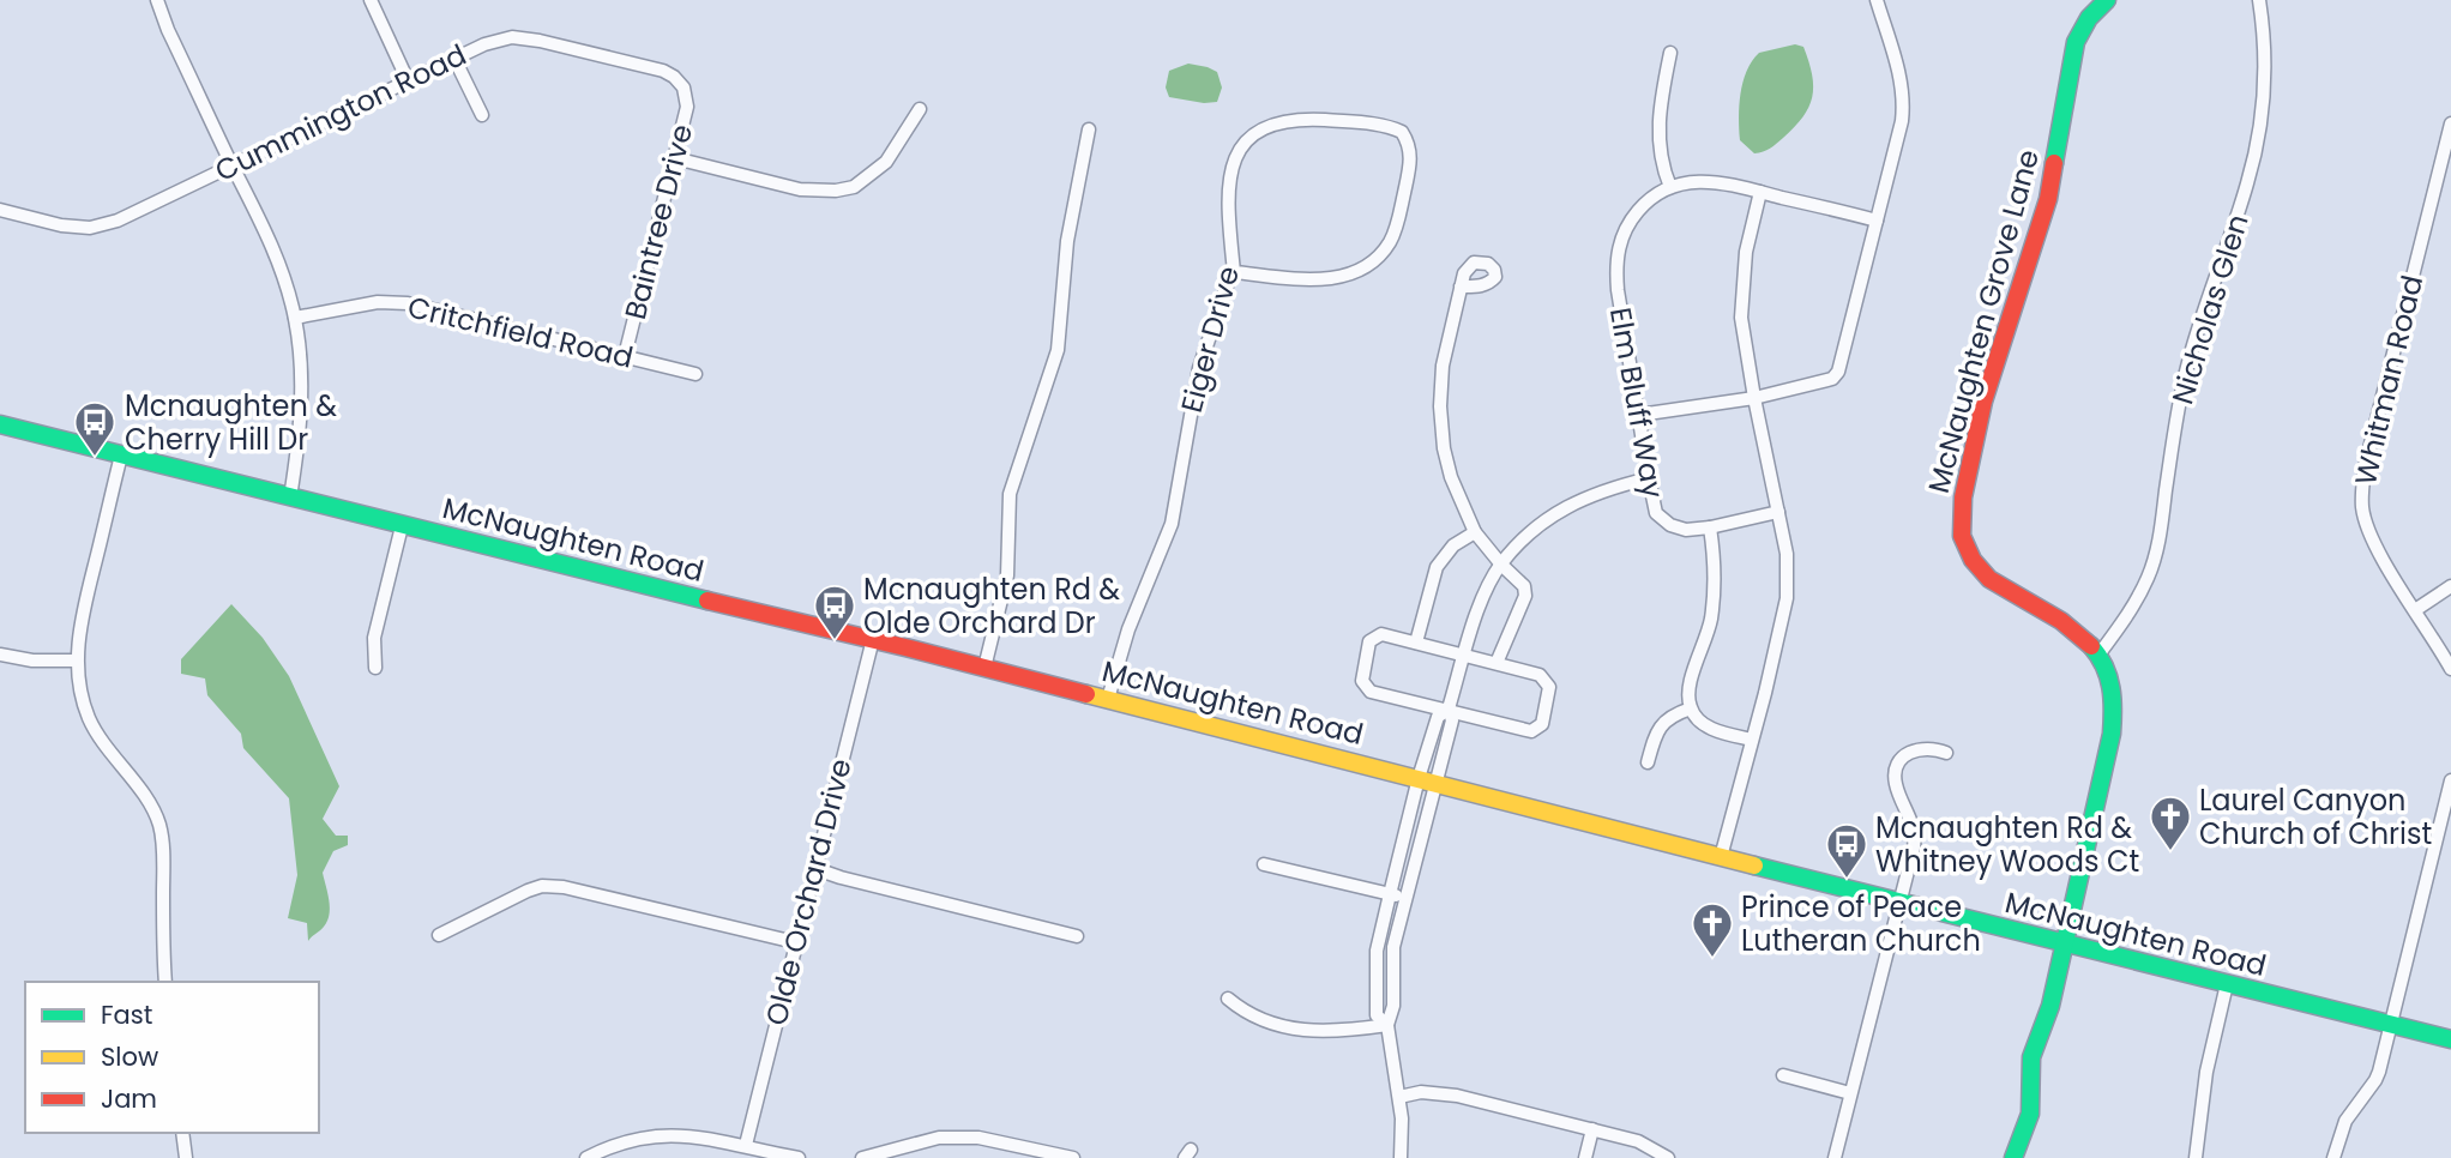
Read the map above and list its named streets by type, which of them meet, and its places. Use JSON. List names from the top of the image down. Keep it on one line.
{"streets":{"street":["Cummington Road","Baintree Drive","Nicholas Glen","McNaughten Grove Lane","Critchfield Road","Eiger Drive","Whitman Road","Elm Bluff Way","McNaughten Road","Olde Orchard Drive"]},"crossings":[["Cummington Road","Baintree Drive"],["Baintree Drive","Critchfield Road"],["Nicholas Glen","McNaughten Grove Lane"],["McNaughten Grove Lane","McNaughten Road"],["Eiger Drive","McNaughten Road"],["McNaughten Road","Olde Orchard Drive"]],"places":{"bus stop":["Mcnaughten & Cherry Hill Dr","Mcnaughten Rd & Olde Orchard Dr","Mcnaughten Rd & Whitney Woods Ct"],"church":["Laurel Canyon Church of Christ","Prince of Peace Lutheran Church"]},"legend":["Fast","Slow","Jam"]}
